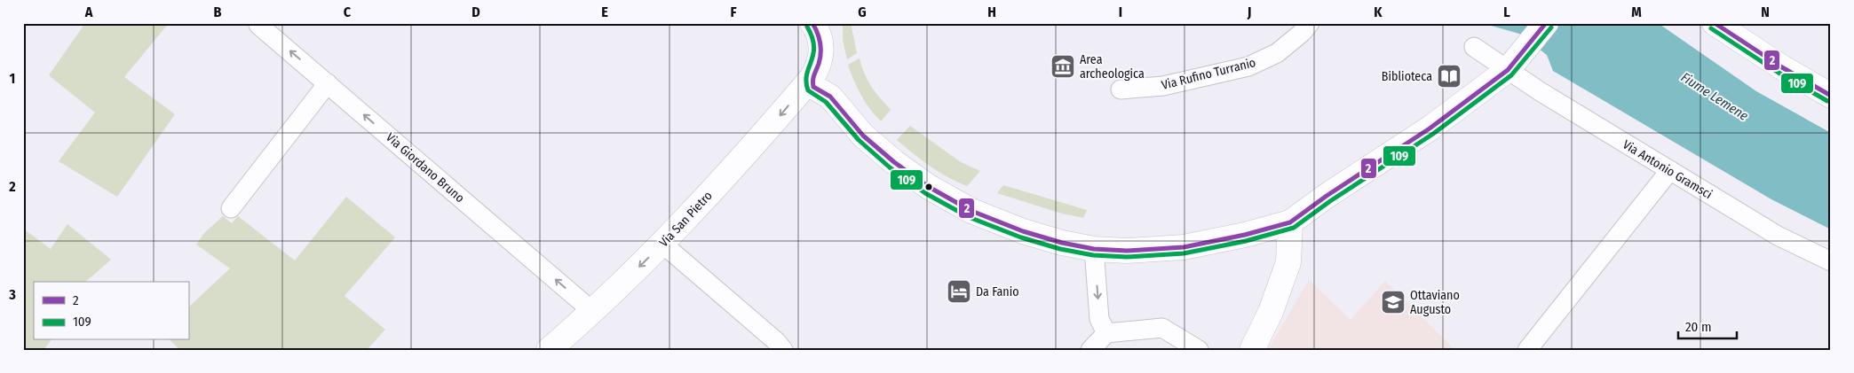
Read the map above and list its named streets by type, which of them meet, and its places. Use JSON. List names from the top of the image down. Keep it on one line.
{"streets":{"street":["Via Rufino Turranio","Via Giordano Bruno","Via Antonio Gramsci","Via San Pietro"]},"crossings":[["Via Giordano Bruno","Via San Pietro"]],"one_way":["Via Giordano Bruno","Via San Pietro"],"water":["Fiume Lemene"],"places":{"museum":["Area archeologica"],"library":["Biblioteca"],"hotel":["Da Fanio"],"school or university":["Ottaviano Augusto"]},"lines":["transit line 2","transit line 109"],"legend":["2","109"],"scale_bar":"20 m","grid":{"columns":["A","B","C","D","E","F","G","H","I","J","K","L","M","N"],"rows":["1","2","3"]}}
